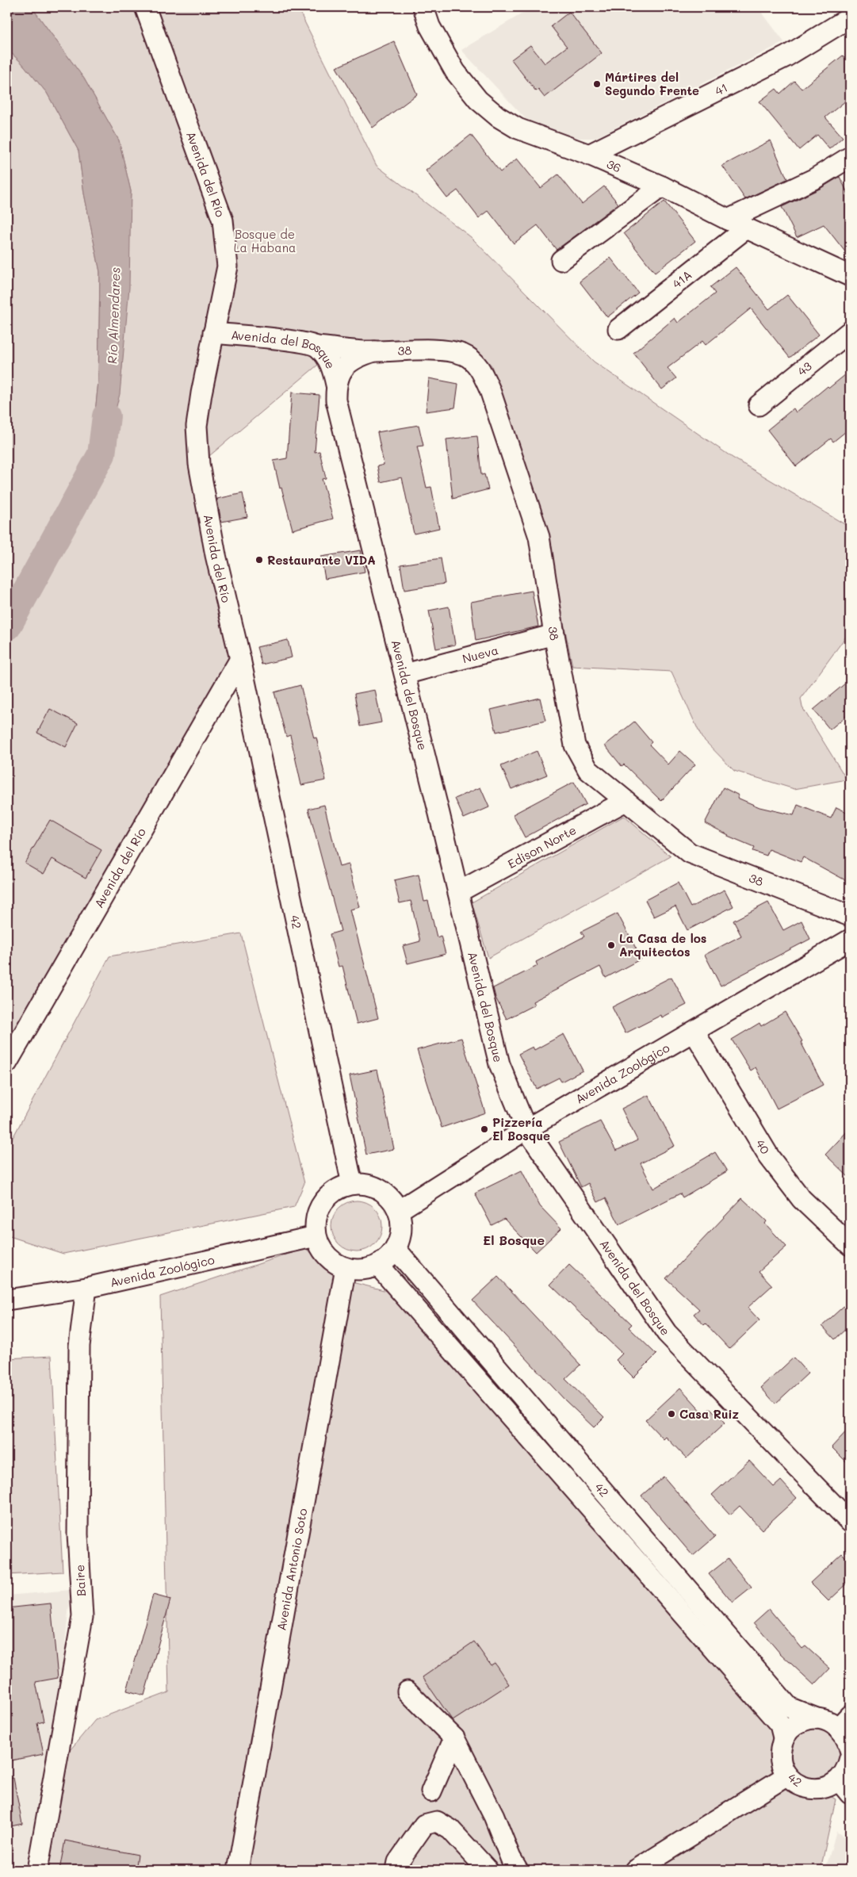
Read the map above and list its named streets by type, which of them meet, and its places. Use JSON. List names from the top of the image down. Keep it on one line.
{"streets":{"street":["41","36","Avenida del Río","41A","38","Avenida del Bosque","43","Nueva","Edison Norte","42","Avenida Zoológico","40","Avenida Antonio Soto","Baire"]},"crossings":[["41","36"],["36","41A"],["Avenida del Río","Avenida del Bosque"],["Avenida del Río","42"],["38","Avenida del Bosque"],["38","Nueva"],["38","Edison Norte"],["Avenida del Bosque","Nueva"],["Avenida del Bosque","Edison Norte"],["Avenida del Bosque","Avenida Zoológico"],["42","Avenida Zoológico"],["42","Avenida Antonio Soto"],["Avenida Zoológico","40"],["Avenida Zoológico","Avenida Antonio Soto"],["Avenida Zoológico","Baire"]],"districts":["El Bosque"],"water":["Río Almendares"],"parks":["Bosque de La Habana"],"places":["Mártires del Segundo Frente","Restaurante VIDA","La Casa de los Arquitectos","Pizzería El Bosque","Casa Ruiz"]}
